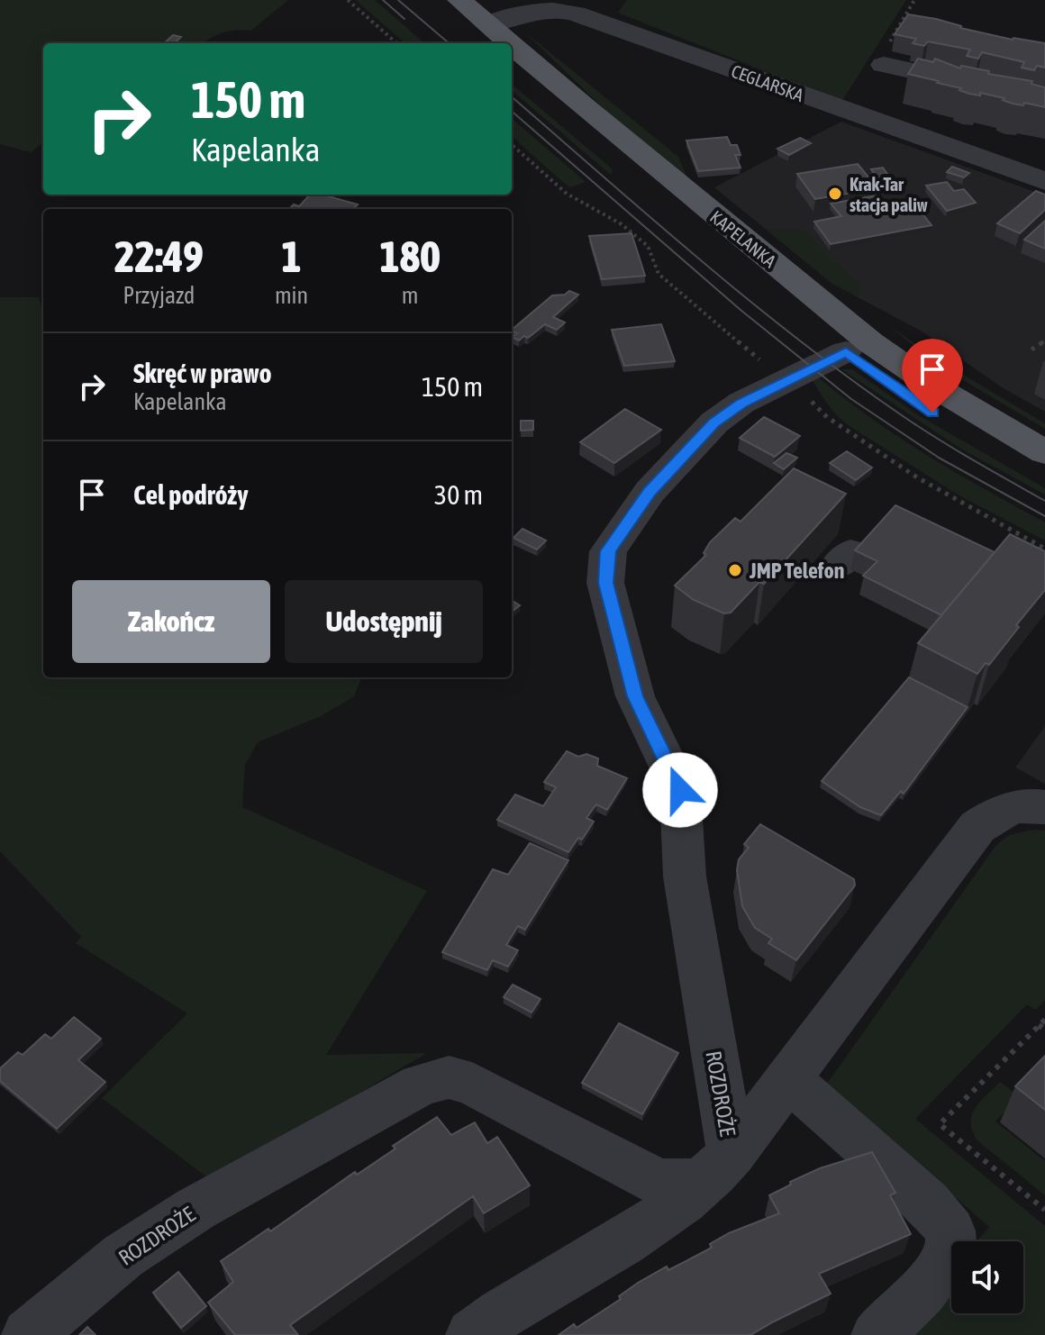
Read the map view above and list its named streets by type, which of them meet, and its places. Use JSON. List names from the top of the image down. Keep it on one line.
{"streets":{"main road":["KAPELANKA"],"street":["CEGLARSKA","ROZDROŻE"]},"crossings":[["CEGLARSKA","KAPELANKA"],["KAPELANKA","ROZDROŻE"]],"places":["Krak-Tar stacja paliw","JMP Telefon"],"page":{"turn":["150 m","Kapelanka"],"eta":["22:49","Przyjazd","1","min","180","m"],"list":[{"name":"Skręć w prawo","note":"Kapelanka","value":"150 m"},{"name":"Cel podróży","value":"30 m"}],"buttons":["Zakończ","Udostępnij"]}}
